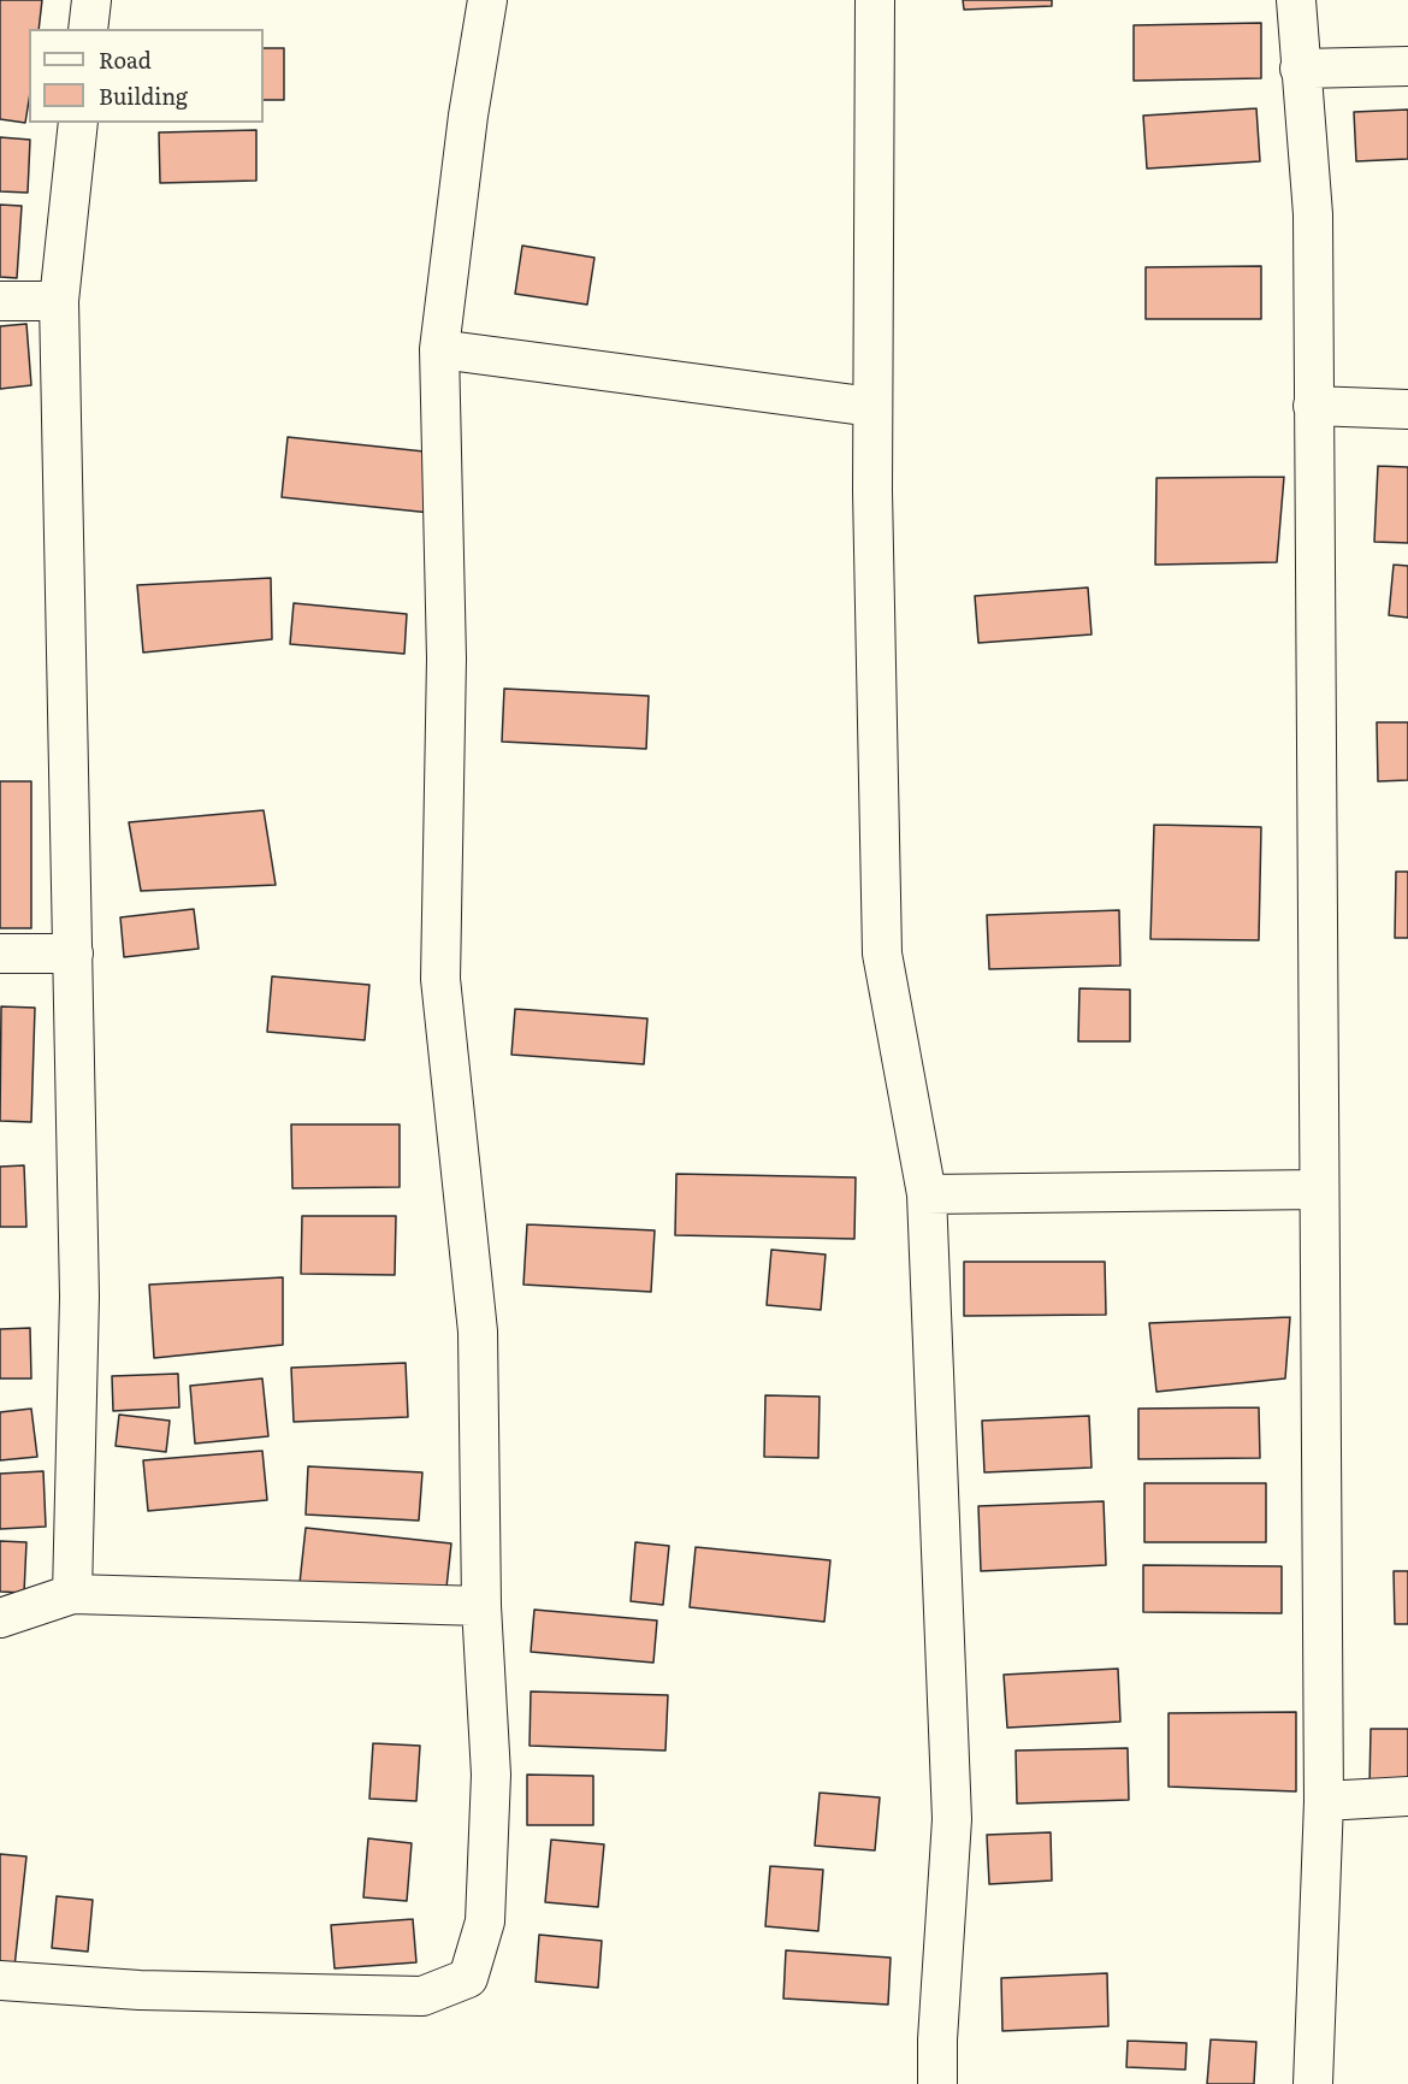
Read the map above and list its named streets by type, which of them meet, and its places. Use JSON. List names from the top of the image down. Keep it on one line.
{"legend":["Road","Building"]}
